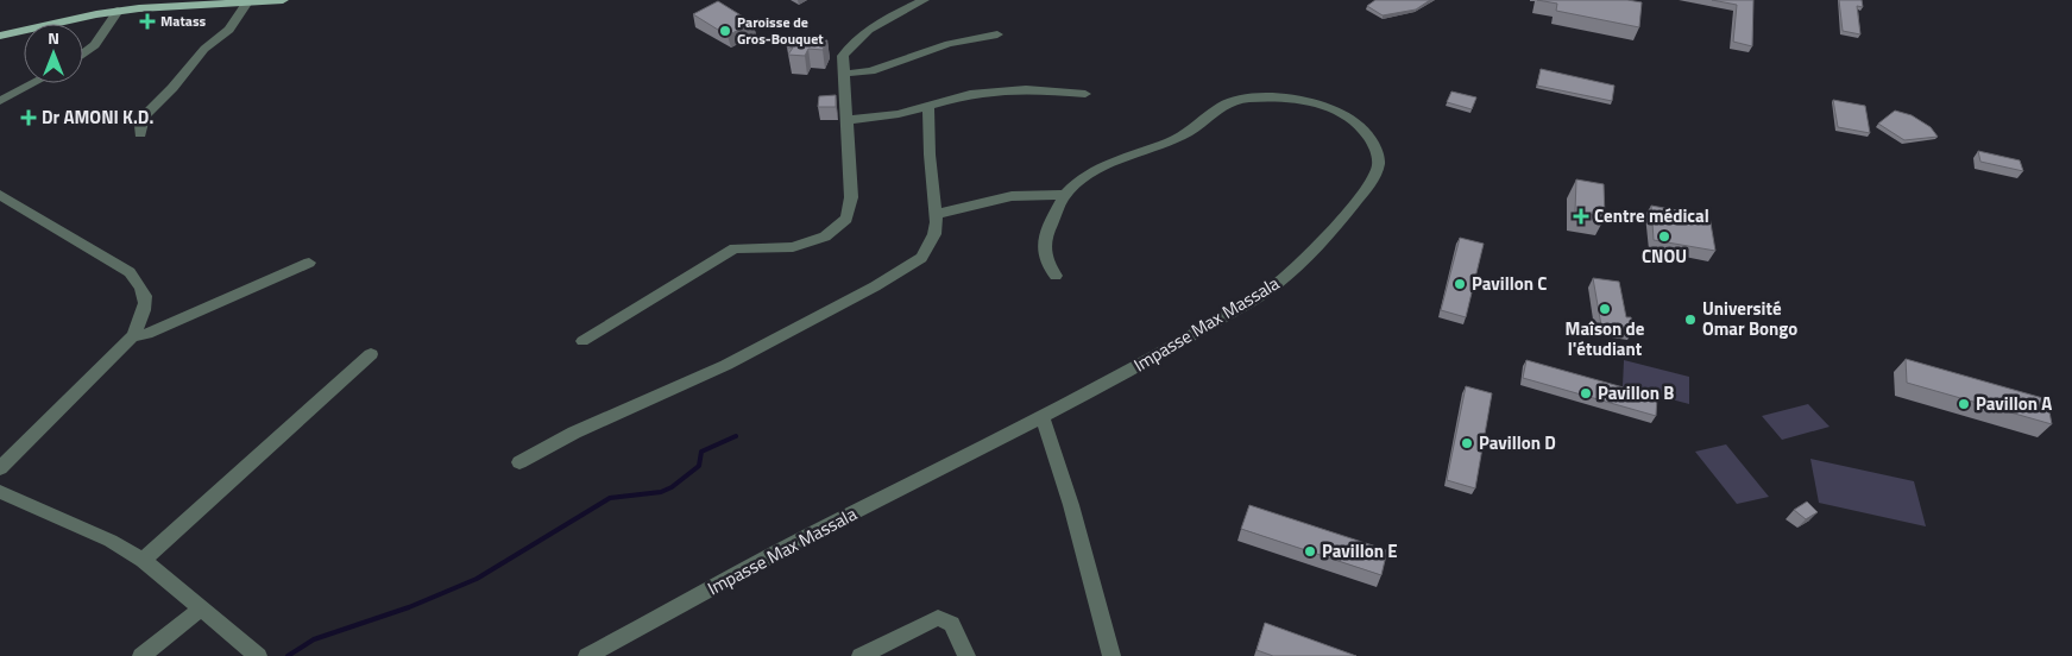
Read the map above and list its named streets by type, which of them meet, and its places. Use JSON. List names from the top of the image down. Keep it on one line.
{"streets":{"street":["Impasse Max Massala"]},"places":{"health":["Matass","Dr AMONI K.D.","Centre médical"],"other":["Paroisse de Gros-Bouquet","CNOU","Pavillon C","Maîson de l'étudiant","Université Omar Bongo","Pavillon B","Pavillon A","Pavillon D","Pavillon E"]},"north":"top"}
